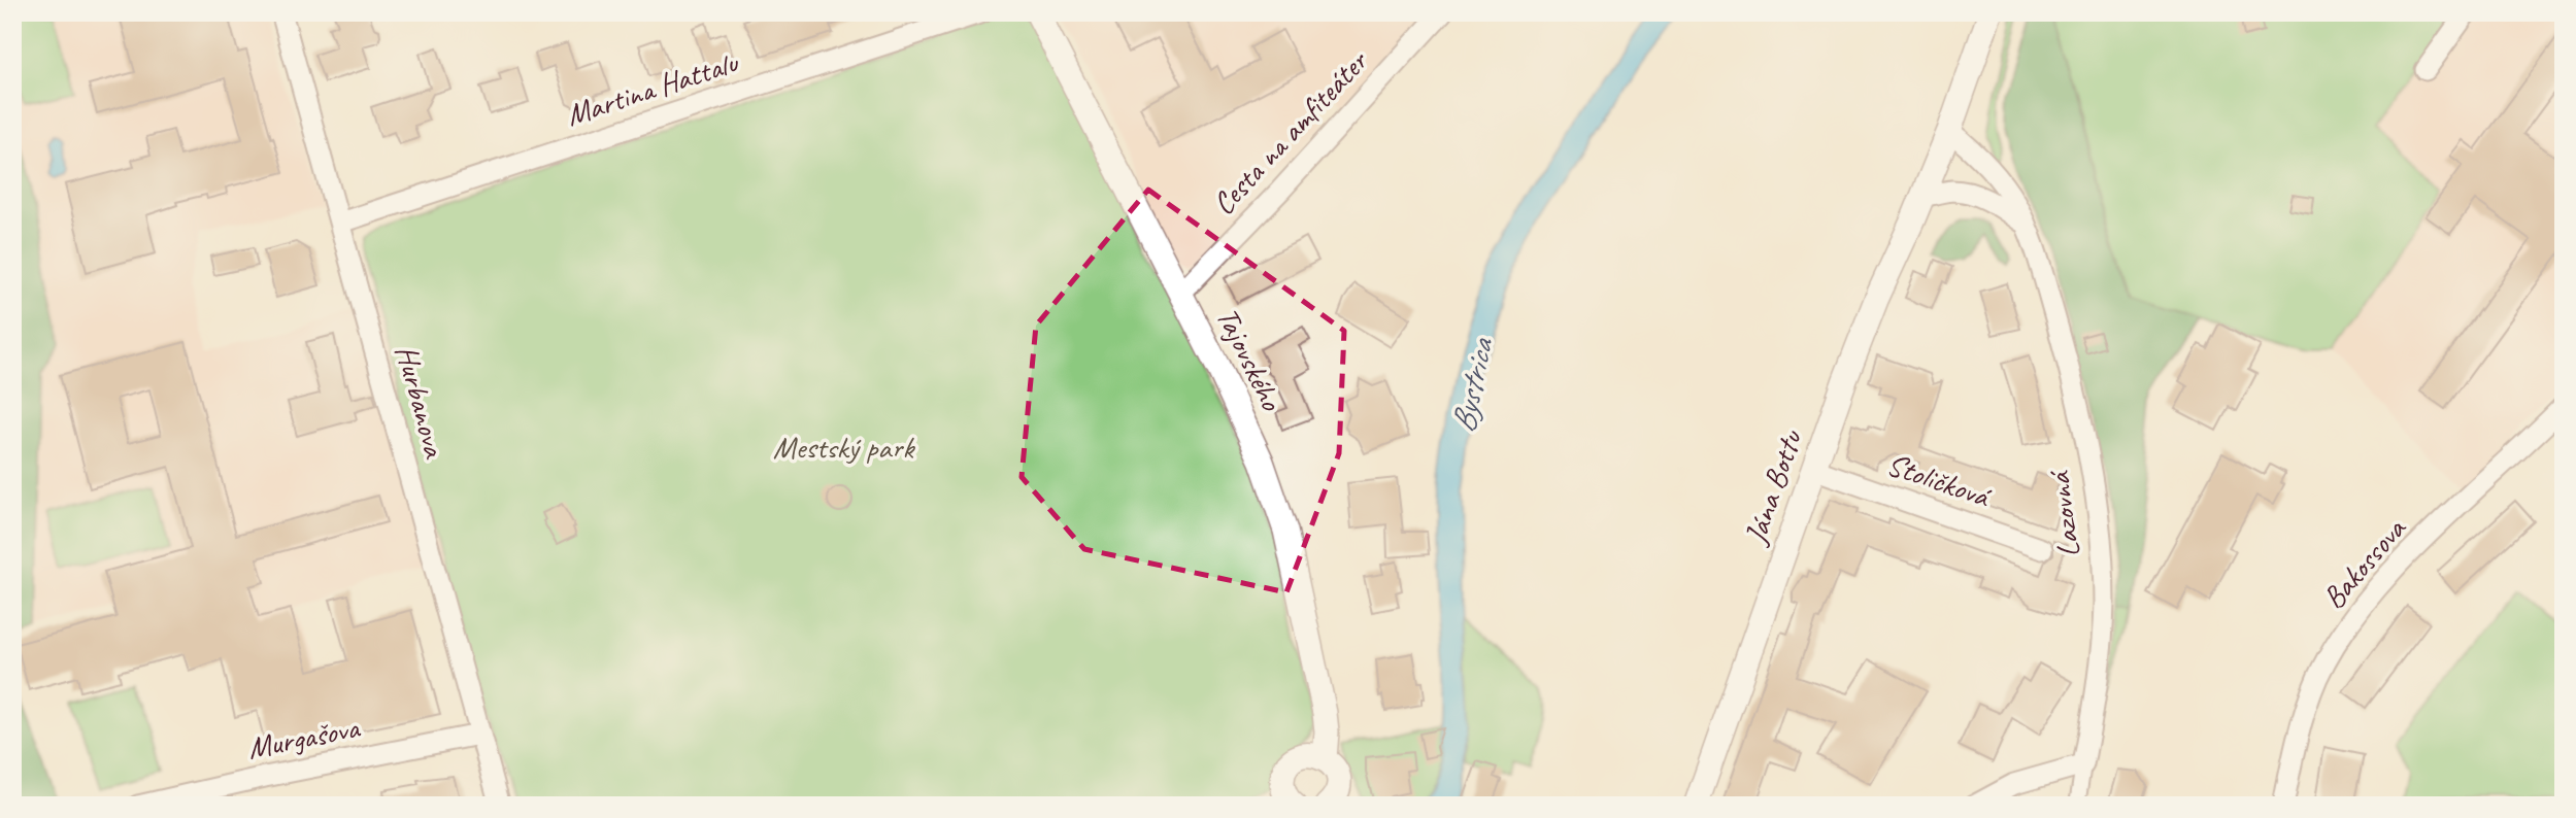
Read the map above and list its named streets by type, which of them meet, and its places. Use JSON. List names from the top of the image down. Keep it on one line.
{"streets":{"street":["Martina Hattalu","Cesta na amfiteáter","Tajovského","Hurbanova","Stoličková","Jána Bottu","Lazovná","Bakossova","Murgašova"]},"crossings":[["Martina Hattalu","Hurbanova"],["Cesta na amfiteáter","Tajovského"],["Hurbanova","Murgašova"],["Stoličková","Jána Bottu"]],"water":["Bystrica"],"parks":["Mestský park"]}
